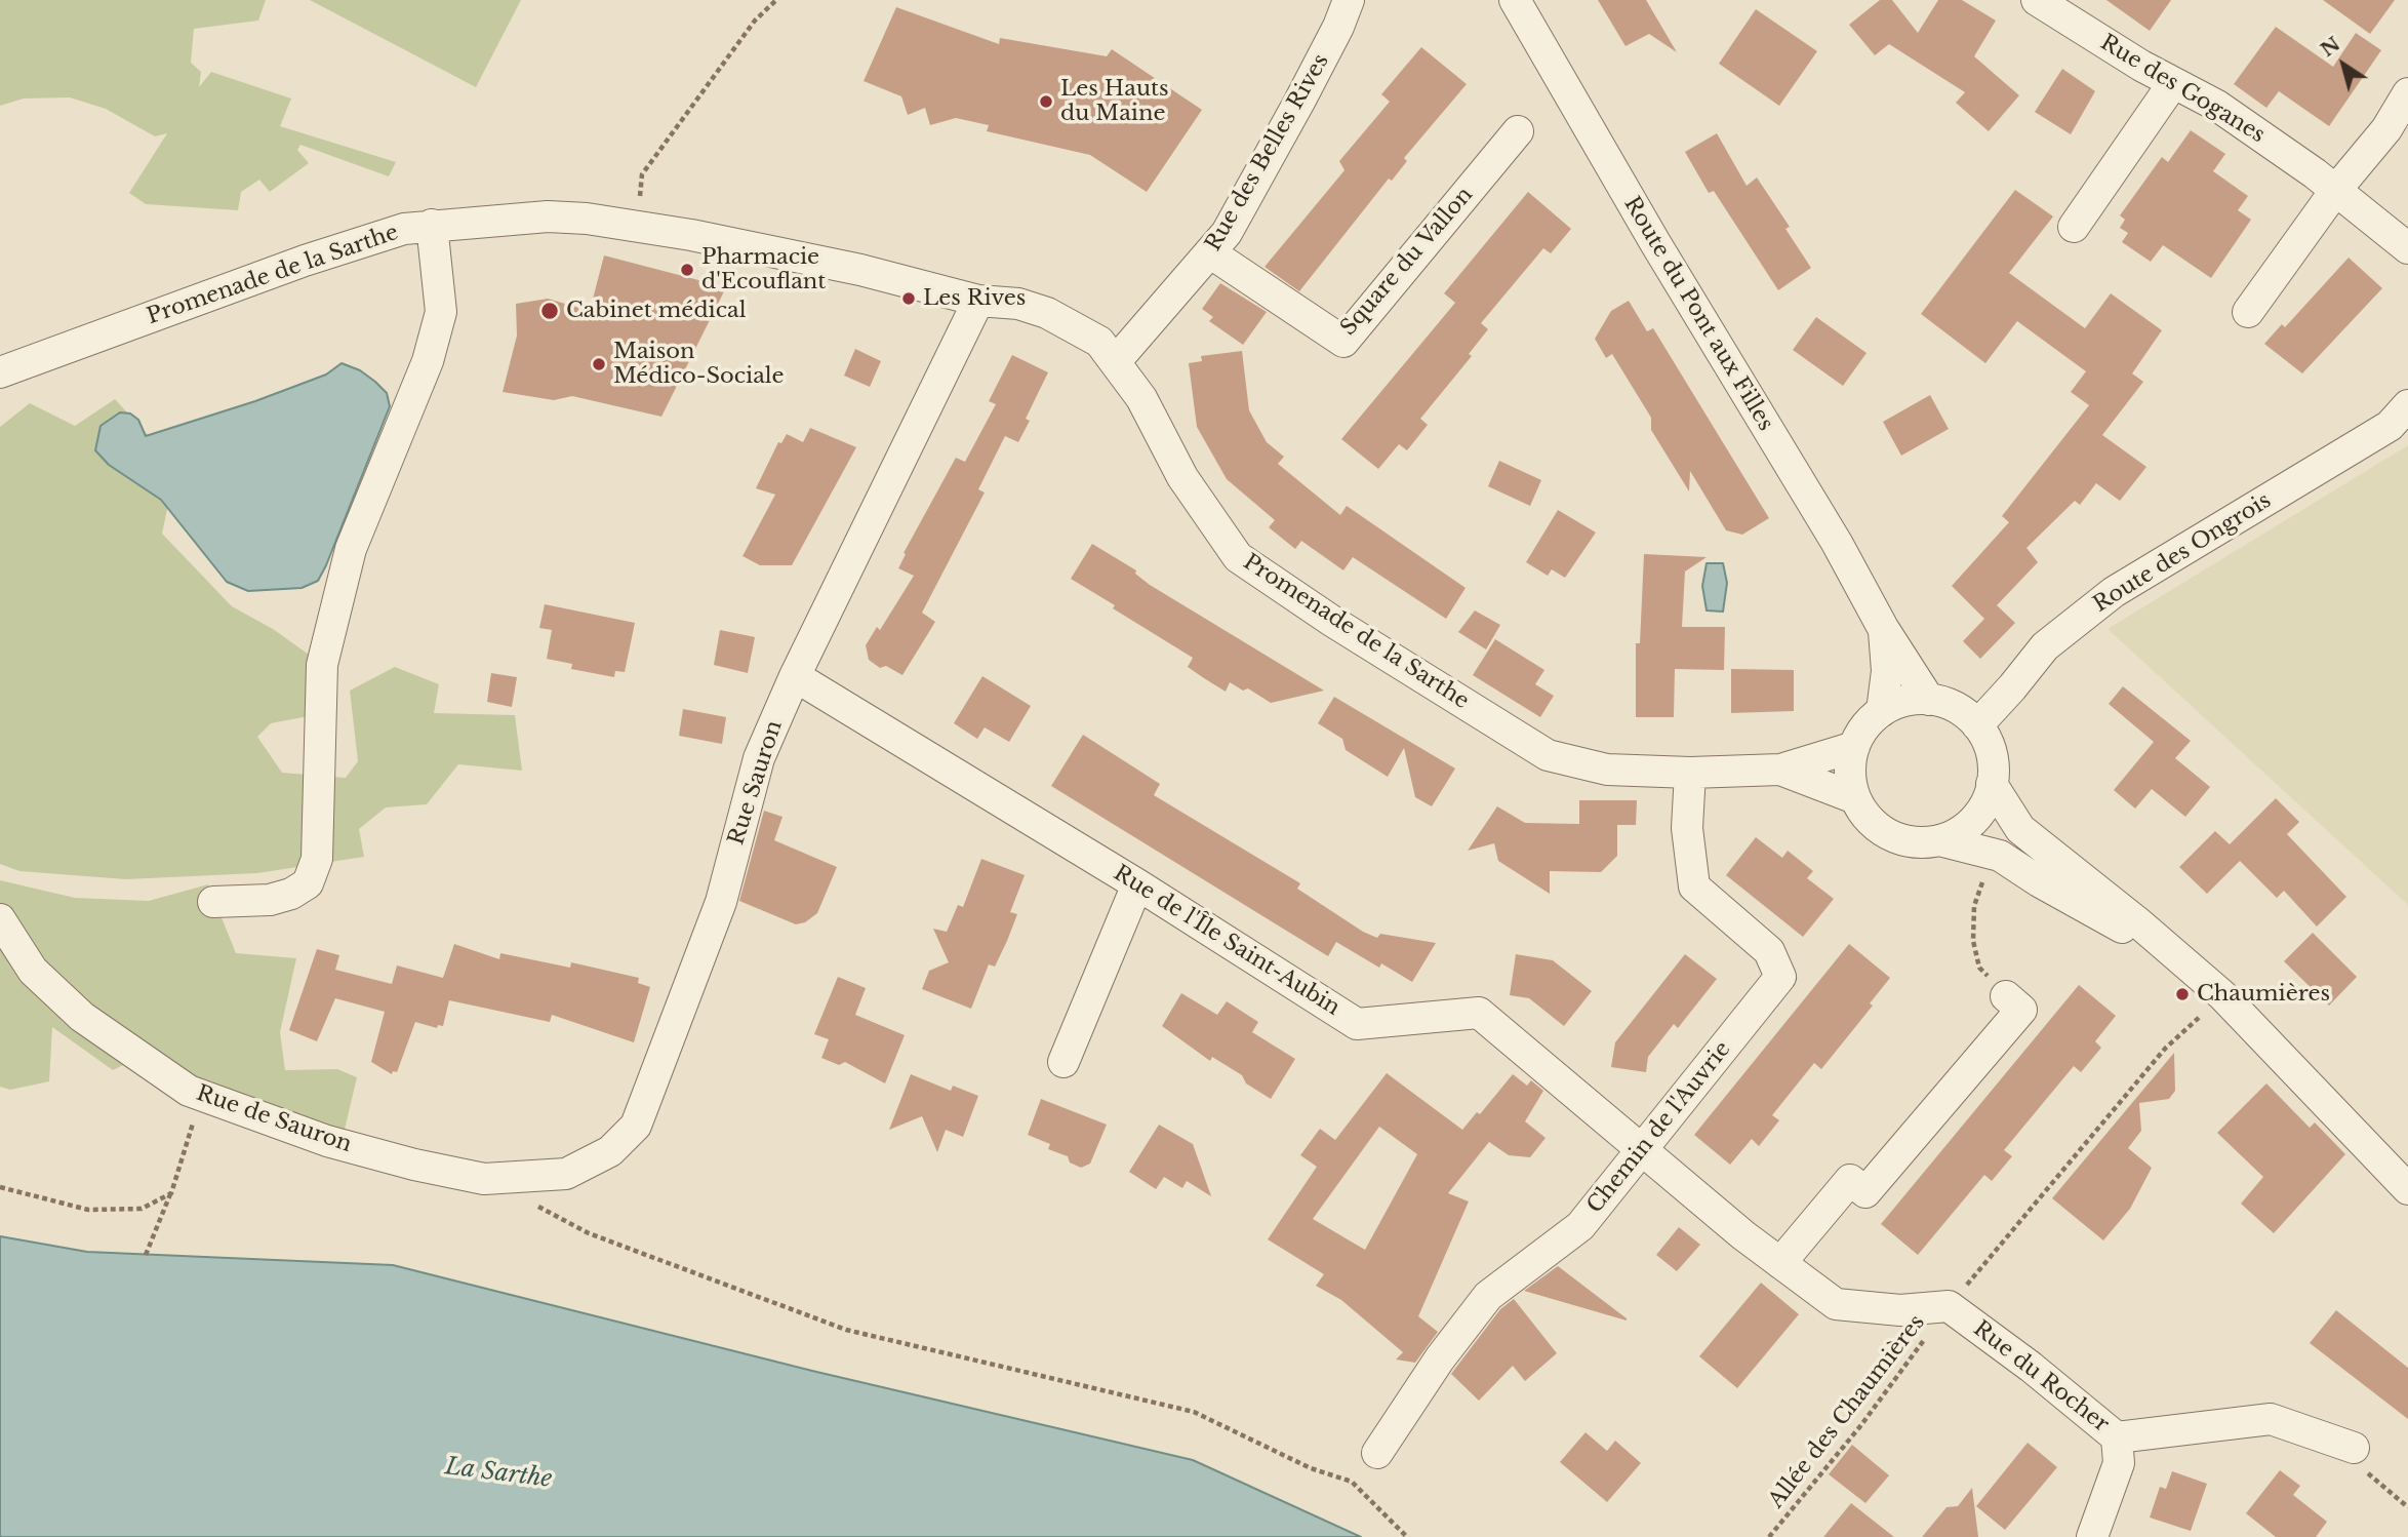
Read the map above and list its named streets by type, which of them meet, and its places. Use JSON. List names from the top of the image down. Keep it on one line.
{"streets":{"street":["Rue des Goganes","Rue des Belles Rives","Square du Vallon","Promenade de la Sarthe","Route du Pont aux Filles","Route des Ongrois","Rue Sauron","Rue de l'Île Saint-Aubin","Rue de Sauron","Chemin de l'Auvrie","Rue du Rocher"],"path":["Allée des Chaumières"]},"crossings":[["Rue des Belles Rives","Square du Vallon"],["Rue des Belles Rives","Promenade de la Sarthe"],["Promenade de la Sarthe","Route du Pont aux Filles"],["Promenade de la Sarthe","Route des Ongrois"],["Promenade de la Sarthe","Rue Sauron"],["Promenade de la Sarthe","Chemin de l'Auvrie"],["Route du Pont aux Filles","Route des Ongrois"],["Rue Sauron","Rue de l'Île Saint-Aubin"],["Rue Sauron","Rue de Sauron"],["Rue de l'Île Saint-Aubin","Chemin de l'Auvrie"],["Rue de l'Île Saint-Aubin","Rue du Rocher"],["Rue de l'Île Saint-Aubin","Allée des Chaumières"],["Rue du Rocher","Allée des Chaumières"]],"water":["La Sarthe"],"places":["Les Hauts du Maine","Pharmacie d'Ecouflant","Les Rives","Cabinet médical","Maison Médico-Sociale","Chaumières"],"north":"top left"}
